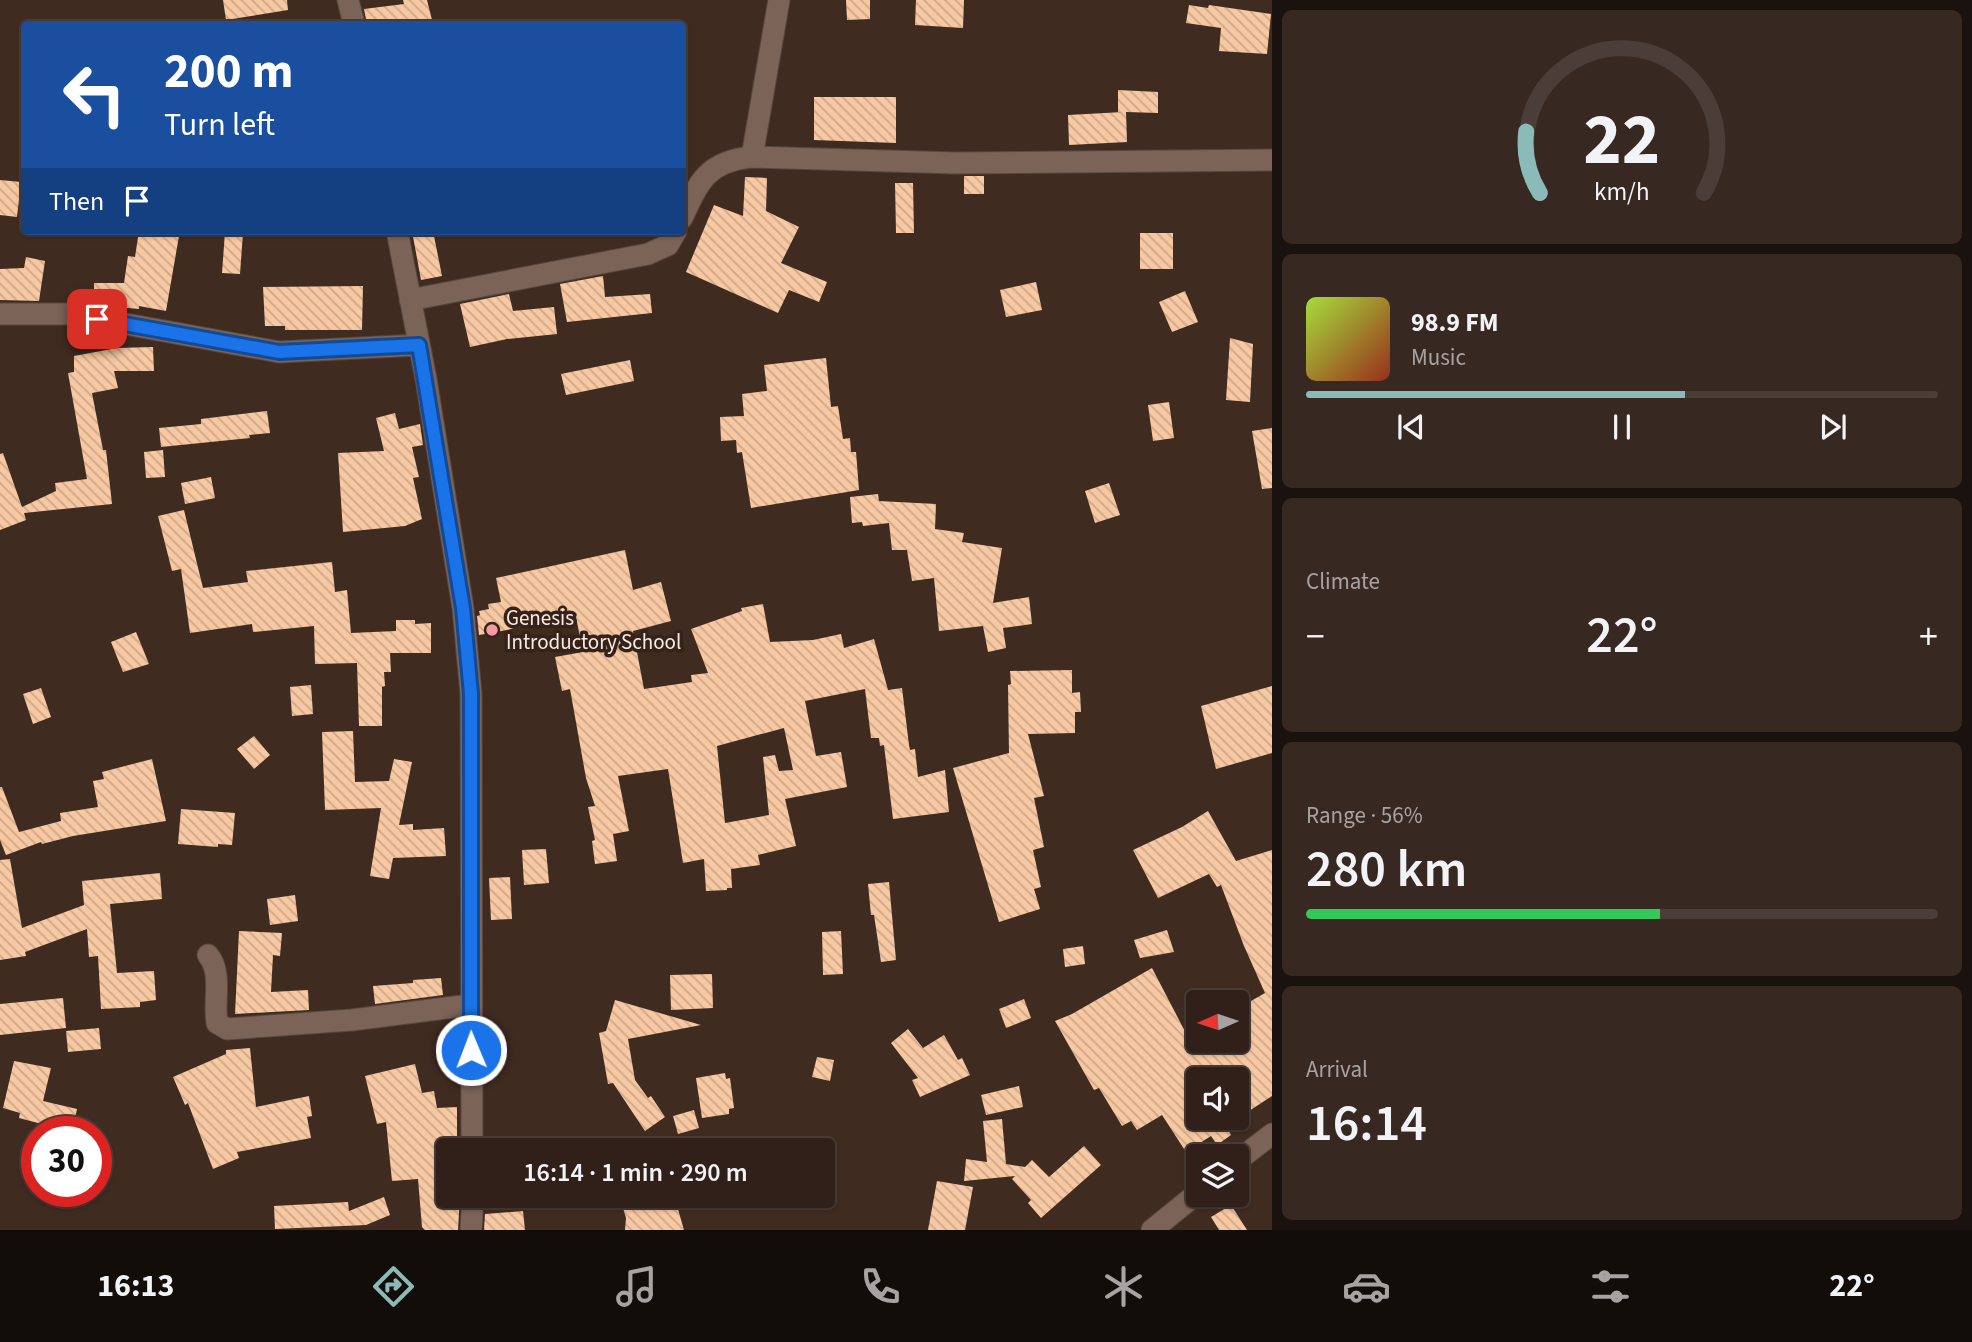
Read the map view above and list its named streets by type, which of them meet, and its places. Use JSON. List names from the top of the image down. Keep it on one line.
{"places":["Genesis Introductory School"],"north":"left","page":{"turn":["200 m","Turn left"],"then":"Then","song":["98.9 FM","Music"],"tile":["Climate",["Range · 56%","280 km"],["Arrival","16:14"]],"heat":["−","22°","+"],"limit":"30","trip":"16:14 · 1 min · 290 m","tabs":["16:13","22°"],"gauge":["22","km/h"]}}
